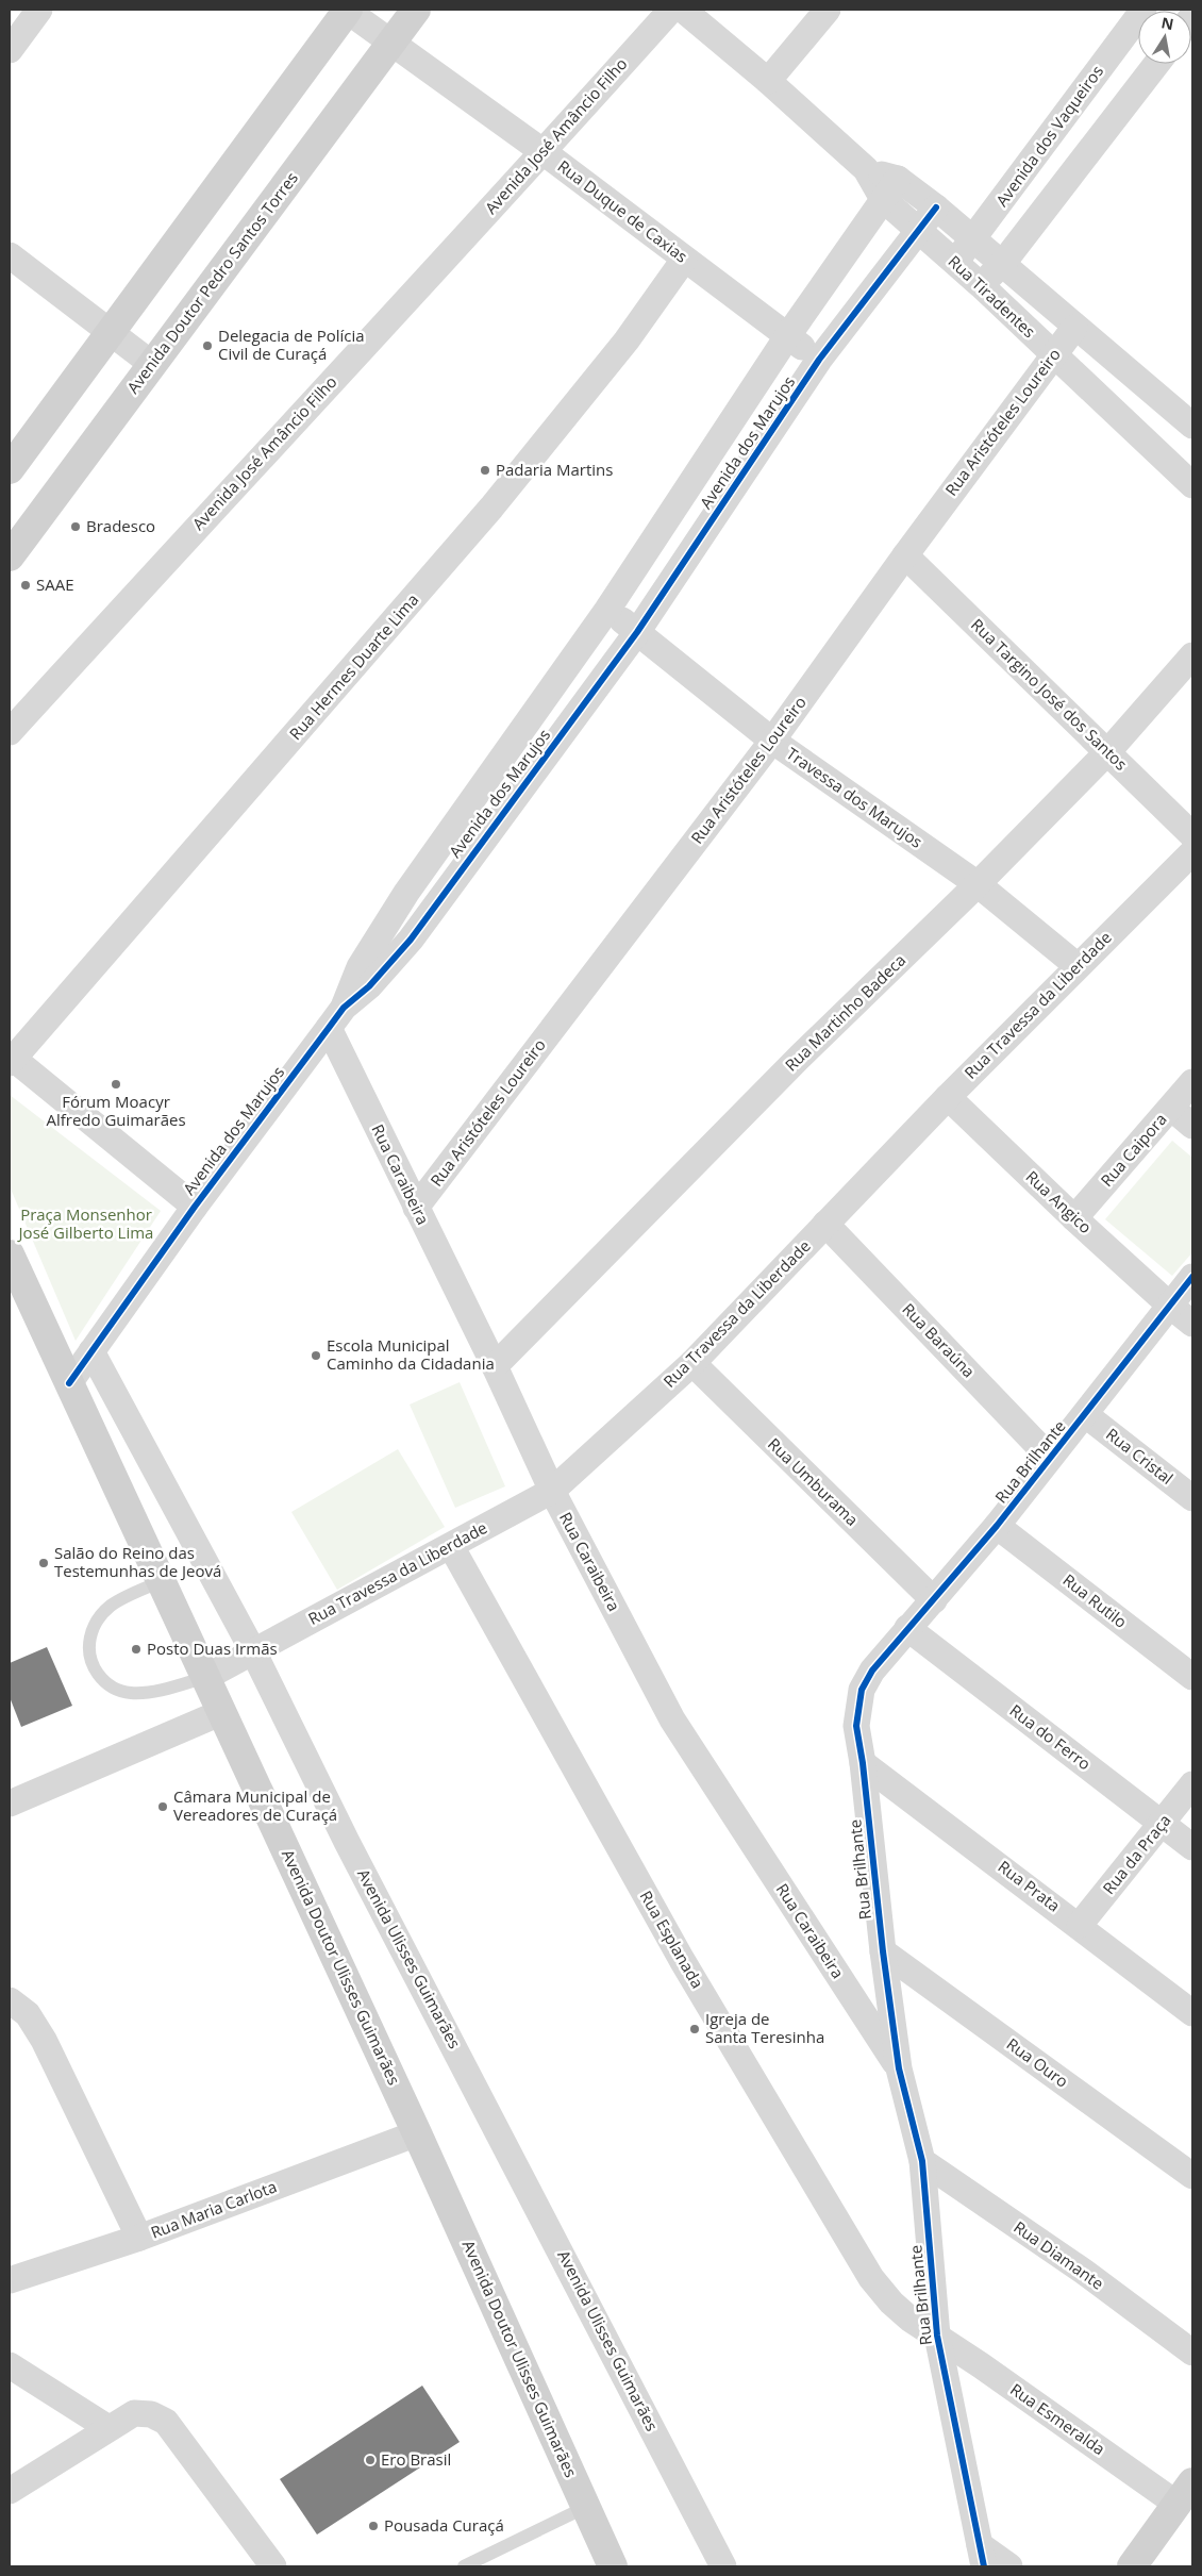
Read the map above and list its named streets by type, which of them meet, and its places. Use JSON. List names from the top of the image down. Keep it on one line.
{"streets":{"main road":["Avenida Doutor Pedro Santos Torres","Avenida Doutor Ulisses Guimarães"],"street":["Avenida José Amâncio Filho","Avenida dos Vaqueiros","Rua Duque de Caxias","Rua Tiradentes","Rua Aristóteles Loureiro","Avenida dos Marujos","Rua Hermes Duarte Lima","Rua Targino José dos Santos","Travessa dos Marujos","Rua Travessa da Liberdade","Rua Martinho Badeca","Rua Caipora","Rua Caraibeira","Rua Angico","Rua Baraúna","Rua Cristal","Rua Brilhante","Rua Umburama","Rua Rutilo","Rua do Ferro","Rua da Praça","Rua Prata","Rua Esplanada","Avenida Ulisses Guimarães","Rua Ouro","Rua Maria Carlota","Rua Diamante","Rua Esmeralda"]},"crossings":[["Avenida José Amâncio Filho","Rua Duque de Caxias"],["Avenida dos Vaqueiros","Rua Tiradentes"],["Rua Duque de Caxias","Avenida Doutor Pedro Santos Torres"],["Rua Duque de Caxias","Avenida dos Marujos"],["Rua Duque de Caxias","Rua Hermes Duarte Lima"],["Rua Tiradentes","Rua Aristóteles Loureiro"],["Rua Tiradentes","Avenida dos Marujos"],["Rua Aristóteles Loureiro","Rua Targino José dos Santos"],["Rua Aristóteles Loureiro","Travessa dos Marujos"],["Rua Aristóteles Loureiro","Rua Caraibeira"],["Avenida dos Marujos","Travessa dos Marujos"],["Avenida dos Marujos","Rua Caraibeira"],["Avenida dos Marujos","Avenida Ulisses Guimarães"],["Avenida dos Marujos","Avenida Doutor Ulisses Guimarães"],["Rua Targino José dos Santos","Rua Martinho Badeca"],["Travessa dos Marujos","Rua Travessa da Liberdade"],["Travessa dos Marujos","Rua Martinho Badeca"],["Rua Travessa da Liberdade","Rua Caraibeira"],["Rua Travessa da Liberdade","Rua Angico"],["Rua Travessa da Liberdade","Rua Baraúna"],["Rua Travessa da Liberdade","Rua Umburama"],["Rua Travessa da Liberdade","Rua Esplanada"],["Rua Travessa da Liberdade","Avenida Ulisses Guimarães"],["Rua Travessa da Liberdade","Avenida Doutor Ulisses Guimarães"],["Rua Martinho Badeca","Rua Caraibeira"],["Rua Caipora","Rua Angico"],["Rua Caraibeira","Rua Brilhante"],["Rua Angico","Rua Brilhante"],["Rua Baraúna","Rua Brilhante"],["Rua Cristal","Rua Brilhante"],["Rua Brilhante","Rua Umburama"],["Rua Brilhante","Rua Rutilo"],["Rua Brilhante","Rua do Ferro"],["Rua Brilhante","Rua Prata"],["Rua Brilhante","Rua Esplanada"],["Rua Brilhante","Rua Ouro"],["Rua Brilhante","Rua Diamante"],["Rua Brilhante","Rua Esmeralda"],["Rua do Ferro","Rua da Praça"],["Rua da Praça","Rua Prata"],["Rua Esplanada","Rua Esmeralda"],["Avenida Doutor Ulisses Guimarães","Rua Maria Carlota"]],"parks":["Praça Monsenhor José Gilberto Lima"],"places":["Delegacia de Polícia Civil de Curaçá","Padaria Martins","Bradesco","SAAE","Fórum Moacyr Alfredo Guimarães","Escola Municipal Caminho da Cidadania","Salão do Reino das Testemunhas de Jeová","Posto Duas Irmãs","Câmara Municipal de Vereadores de Curaçá","Igreja de Santa Teresinha","Ero Brasil","Pousada Curaçá"],"north":"top"}
